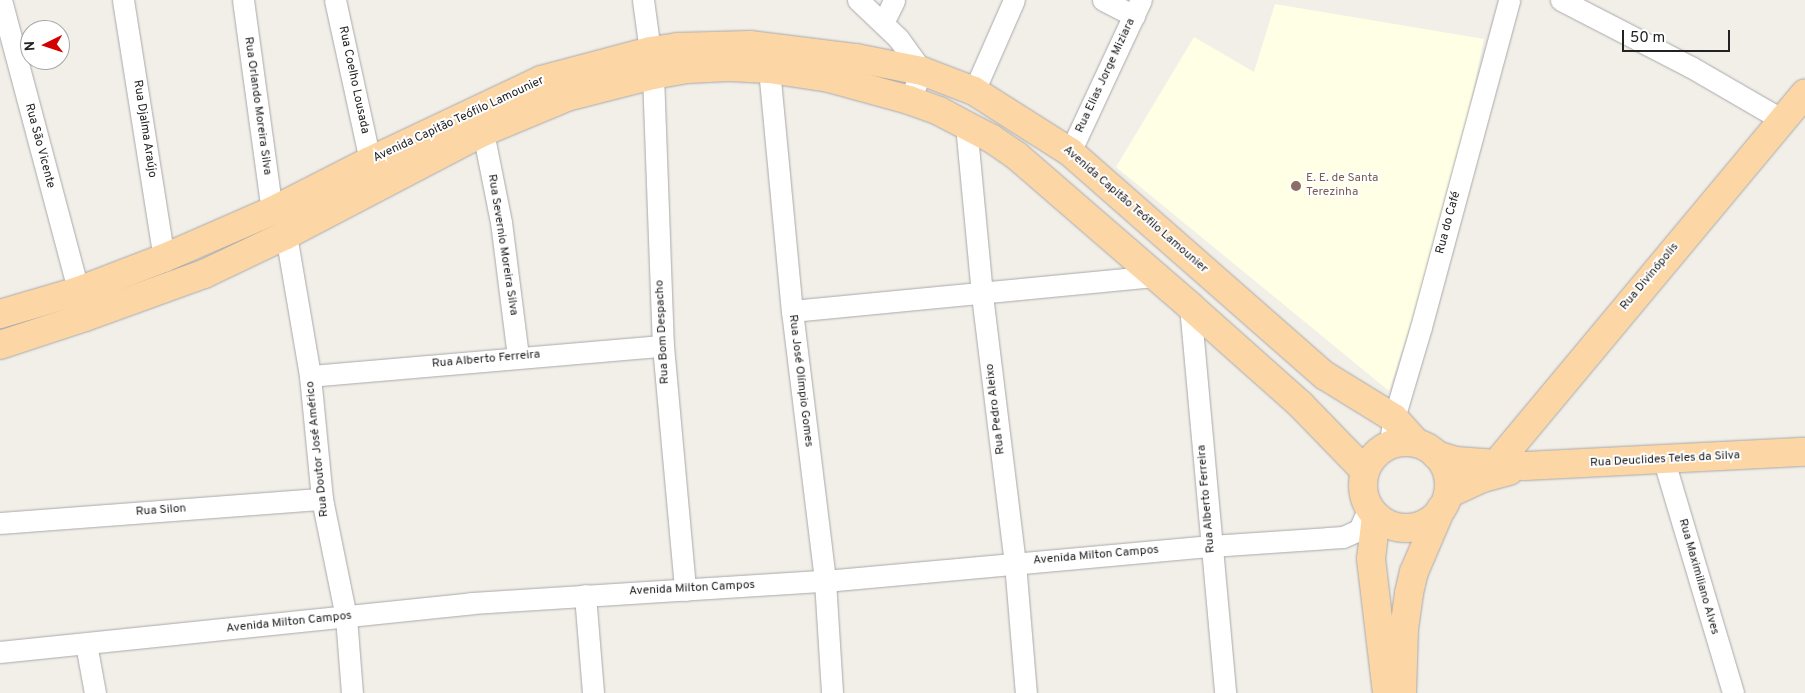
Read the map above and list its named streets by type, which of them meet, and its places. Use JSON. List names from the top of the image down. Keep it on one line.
{"streets":{"main road":["Avenida Capitão Teófilo Lamounier","Rua Divinópolis","Rua Deuclides Teles da Silva"],"street":["Rua Elias Jorge Miziara","Rua Coelho Lousada","Rua Orlando Moreira Silva","Rua Djalma Araújo","Rua São Vicente","Rua do Café","Rua Severnio Moreira Silva","Rua Bom Despacho","Rua Alberto Ferreira","Rua José Olímpio Gomes","Rua Pedro Aleixo","Rua Doutor José Américo","Rua Silon","Avenida Milton Campos","Rua Maximiliano Alves"]},"crossings":[["Rua Elias Jorge Miziara","Avenida Capitão Teófilo Lamounier"],["Rua Coelho Lousada","Avenida Capitão Teófilo Lamounier"],["Rua Orlando Moreira Silva","Avenida Capitão Teófilo Lamounier"],["Avenida Capitão Teófilo Lamounier","Rua Djalma Araújo"],["Avenida Capitão Teófilo Lamounier","Rua São Vicente"],["Avenida Capitão Teófilo Lamounier","Rua do Café"],["Avenida Capitão Teófilo Lamounier","Rua Severnio Moreira Silva"],["Avenida Capitão Teófilo Lamounier","Rua Bom Despacho"],["Avenida Capitão Teófilo Lamounier","Rua Alberto Ferreira"],["Avenida Capitão Teófilo Lamounier","Rua José Olímpio Gomes"],["Avenida Capitão Teófilo Lamounier","Rua Pedro Aleixo"],["Avenida Capitão Teófilo Lamounier","Rua Doutor José Américo"],["Avenida Capitão Teófilo Lamounier","Rua Deuclides Teles da Silva"],["Avenida Capitão Teófilo Lamounier","Avenida Milton Campos"],["Rua do Café","Rua Deuclides Teles da Silva"],["Rua do Café","Avenida Milton Campos"],["Rua Severnio Moreira Silva","Rua Alberto Ferreira"],["Rua Divinópolis","Rua Deuclides Teles da Silva"],["Rua Bom Despacho","Rua Alberto Ferreira"],["Rua Bom Despacho","Avenida Milton Campos"],["Rua Alberto Ferreira","Rua Doutor José Américo"],["Rua Alberto Ferreira","Avenida Milton Campos"],["Rua José Olímpio Gomes","Avenida Milton Campos"],["Rua Pedro Aleixo","Avenida Milton Campos"],["Rua Doutor José Américo","Rua Silon"],["Rua Doutor José Américo","Avenida Milton Campos"],["Rua Deuclides Teles da Silva","Avenida Milton Campos"],["Rua Deuclides Teles da Silva","Rua Maximiliano Alves"]],"places":["E. E. de Santa Terezinha"],"scale_bar":"50 m","north":"left"}
